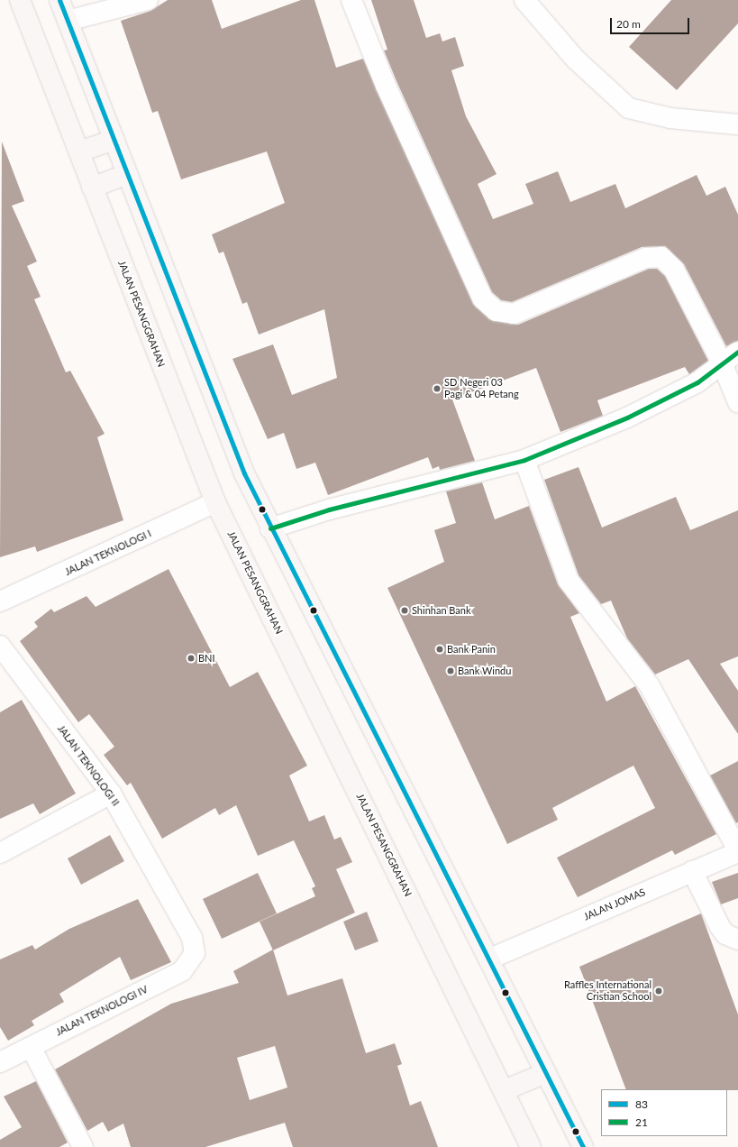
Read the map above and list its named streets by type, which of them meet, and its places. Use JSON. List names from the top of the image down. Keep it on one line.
{"streets":{"main road":["JALAN PESANGGRAHAN"],"street":["JALAN TEKNOLOGI I","JALAN TEKNOLOGI II","JALAN JOMAS","JALAN TEKNOLOGI IV"]},"crossings":[["JALAN PESANGGRAHAN","JALAN TEKNOLOGI I"],["JALAN TEKNOLOGI II","JALAN TEKNOLOGI IV"]],"places":["SD Negeri 03 Pagi & 04 Petang","Shinhan Bank","Bank Panin","BNI","Bank Windu","Raffles International Cristian School"],"lines":["transit line 83","transit line 21"],"legend":["83","21"],"scale_bar":"20 m"}
